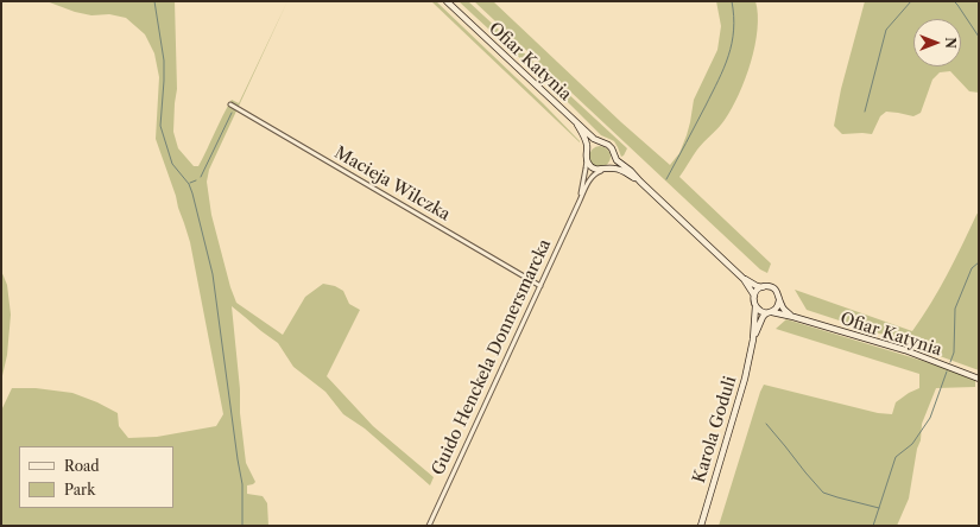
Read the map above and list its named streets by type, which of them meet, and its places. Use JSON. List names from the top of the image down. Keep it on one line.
{"streets":{"street":["Ofiar Katynia","Macieja Wilczka","Guido Henckela Donnersmarcka","Karola Goduli"]},"crossings":[["Ofiar Katynia","Guido Henckela Donnersmarcka"],["Ofiar Katynia","Karola Goduli"],["Macieja Wilczka","Guido Henckela Donnersmarcka"]],"legend":["Road","Park"],"north":"right"}
